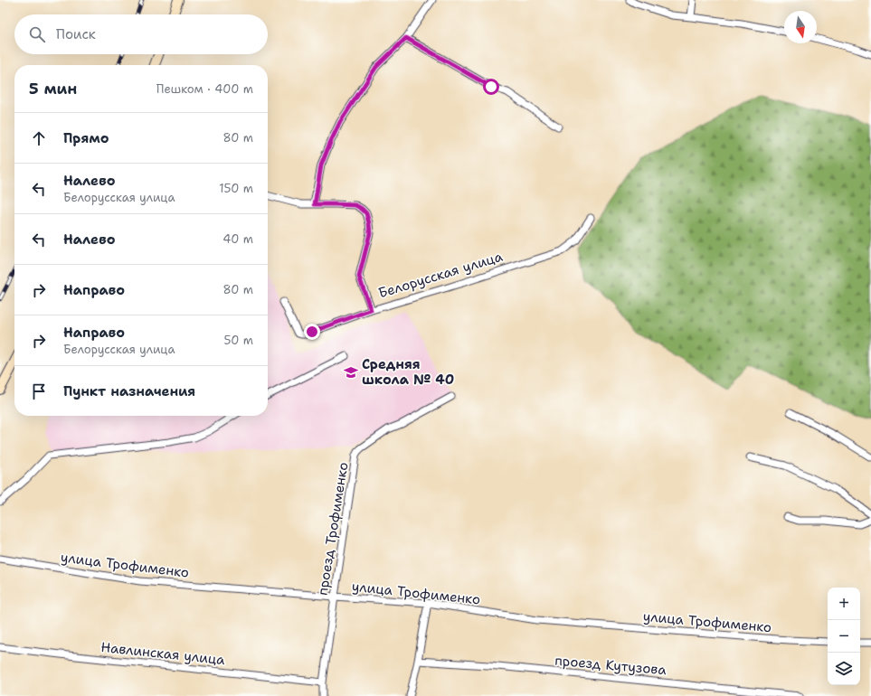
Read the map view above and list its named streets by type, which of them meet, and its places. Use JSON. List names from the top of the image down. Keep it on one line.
{"streets":{"street":["Белорусская улица","проезд Трофименко","улица Трофименко","Навлинская улица","проезд Кутузова"]},"crossings":[["проезд Трофименко","улица Трофименко"],["проезд Трофименко","Навлинская улица"]],"places":{"school or university":["Средняя школа № 40"]},"north":"bottom","page":{"search":"Поиск","heading":["5 мин","Пешком · 400 m"],"list":[["Прямо","80 m"],["Налево","Белорусская улица","150 m"],["Налево","40 m"],["Направо","80 m"],["Направо","Белорусская улица","50 m"],"Пункт назначения"],"map_buttons":["+","−"]}}
